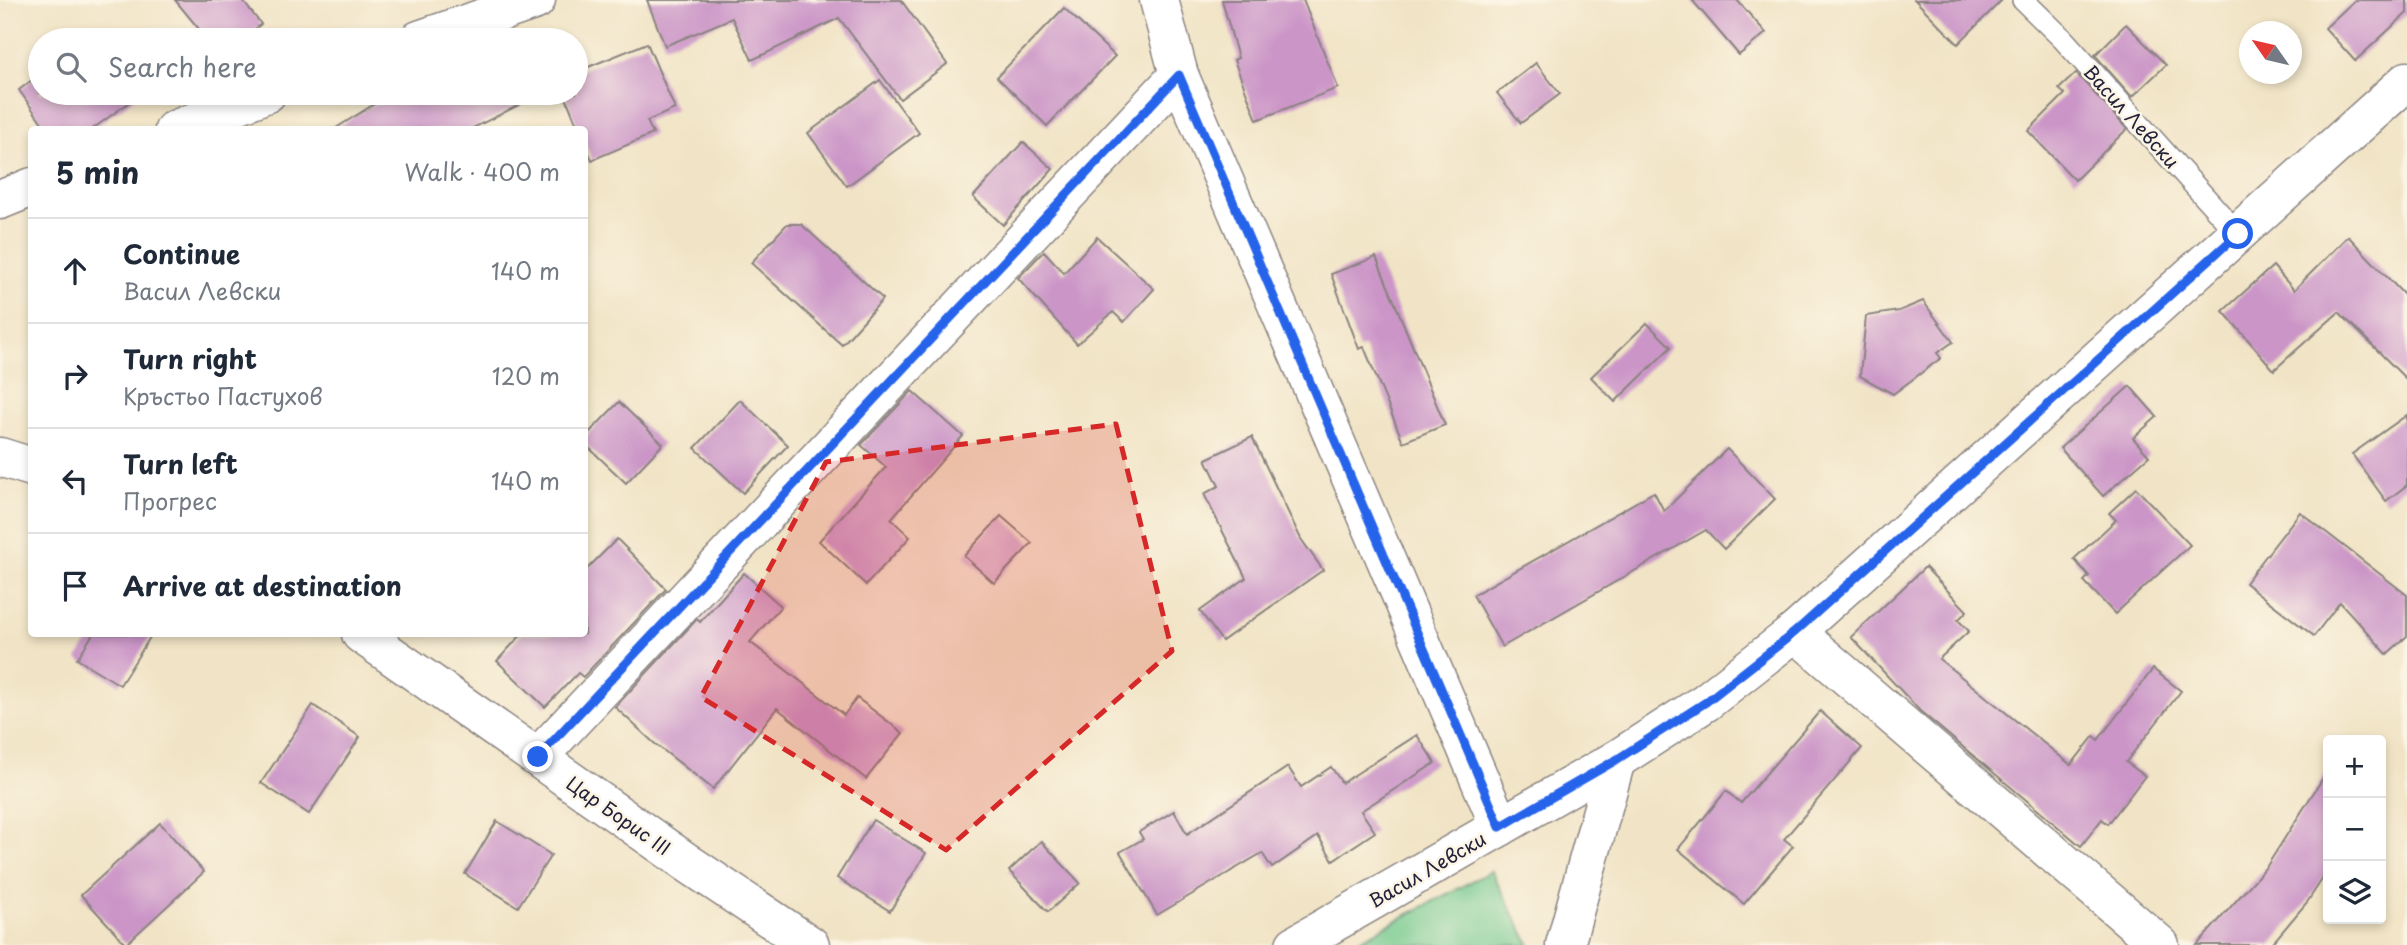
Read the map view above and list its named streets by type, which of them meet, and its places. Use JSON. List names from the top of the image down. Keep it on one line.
{"streets":{"street":["Васил Левски","Цар Борис III"]},"north":"top left","page":{"search":"Search here","heading":["5 min","Walk · 400 m"],"list":[["Continue","Васил Левски","140 m"],["Turn right","Кръстьо Пастухов","120 m"],["Turn left","Прогрес","140 m"],"Arrive at destination"],"map_buttons":["+","−"]}}
